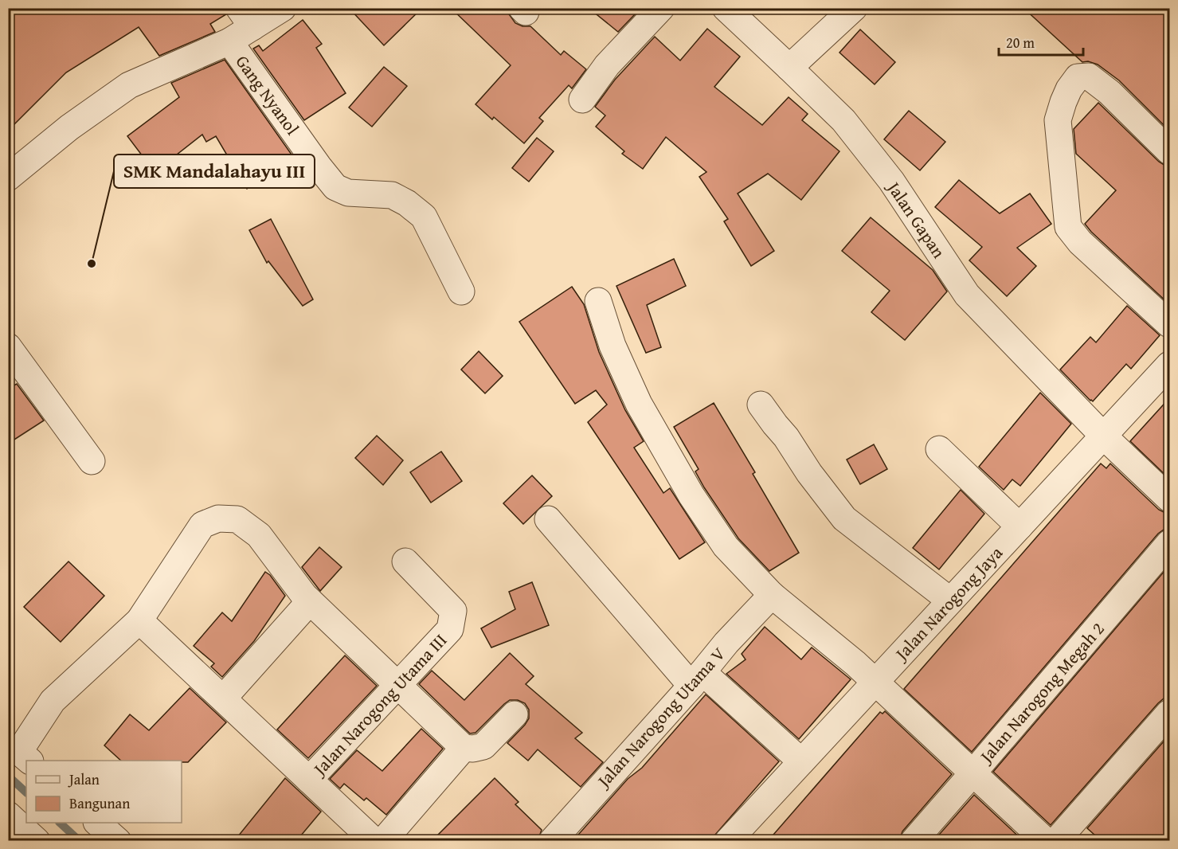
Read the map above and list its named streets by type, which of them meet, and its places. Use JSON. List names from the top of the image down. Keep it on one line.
{"streets":{"street":["Gang Nyanol","Jalan Gapan","Jalan Narogong Jaya","Jalan Narogong Megah 2","Jalan Narogong Utama III","Jalan Narogong Utama V"]},"crossings":[["Jalan Gapan","Jalan Narogong Jaya"]],"places":["SMK Mandalahayu III"],"legend":["Jalan","Bangunan"],"scale_bar":"20 m"}
